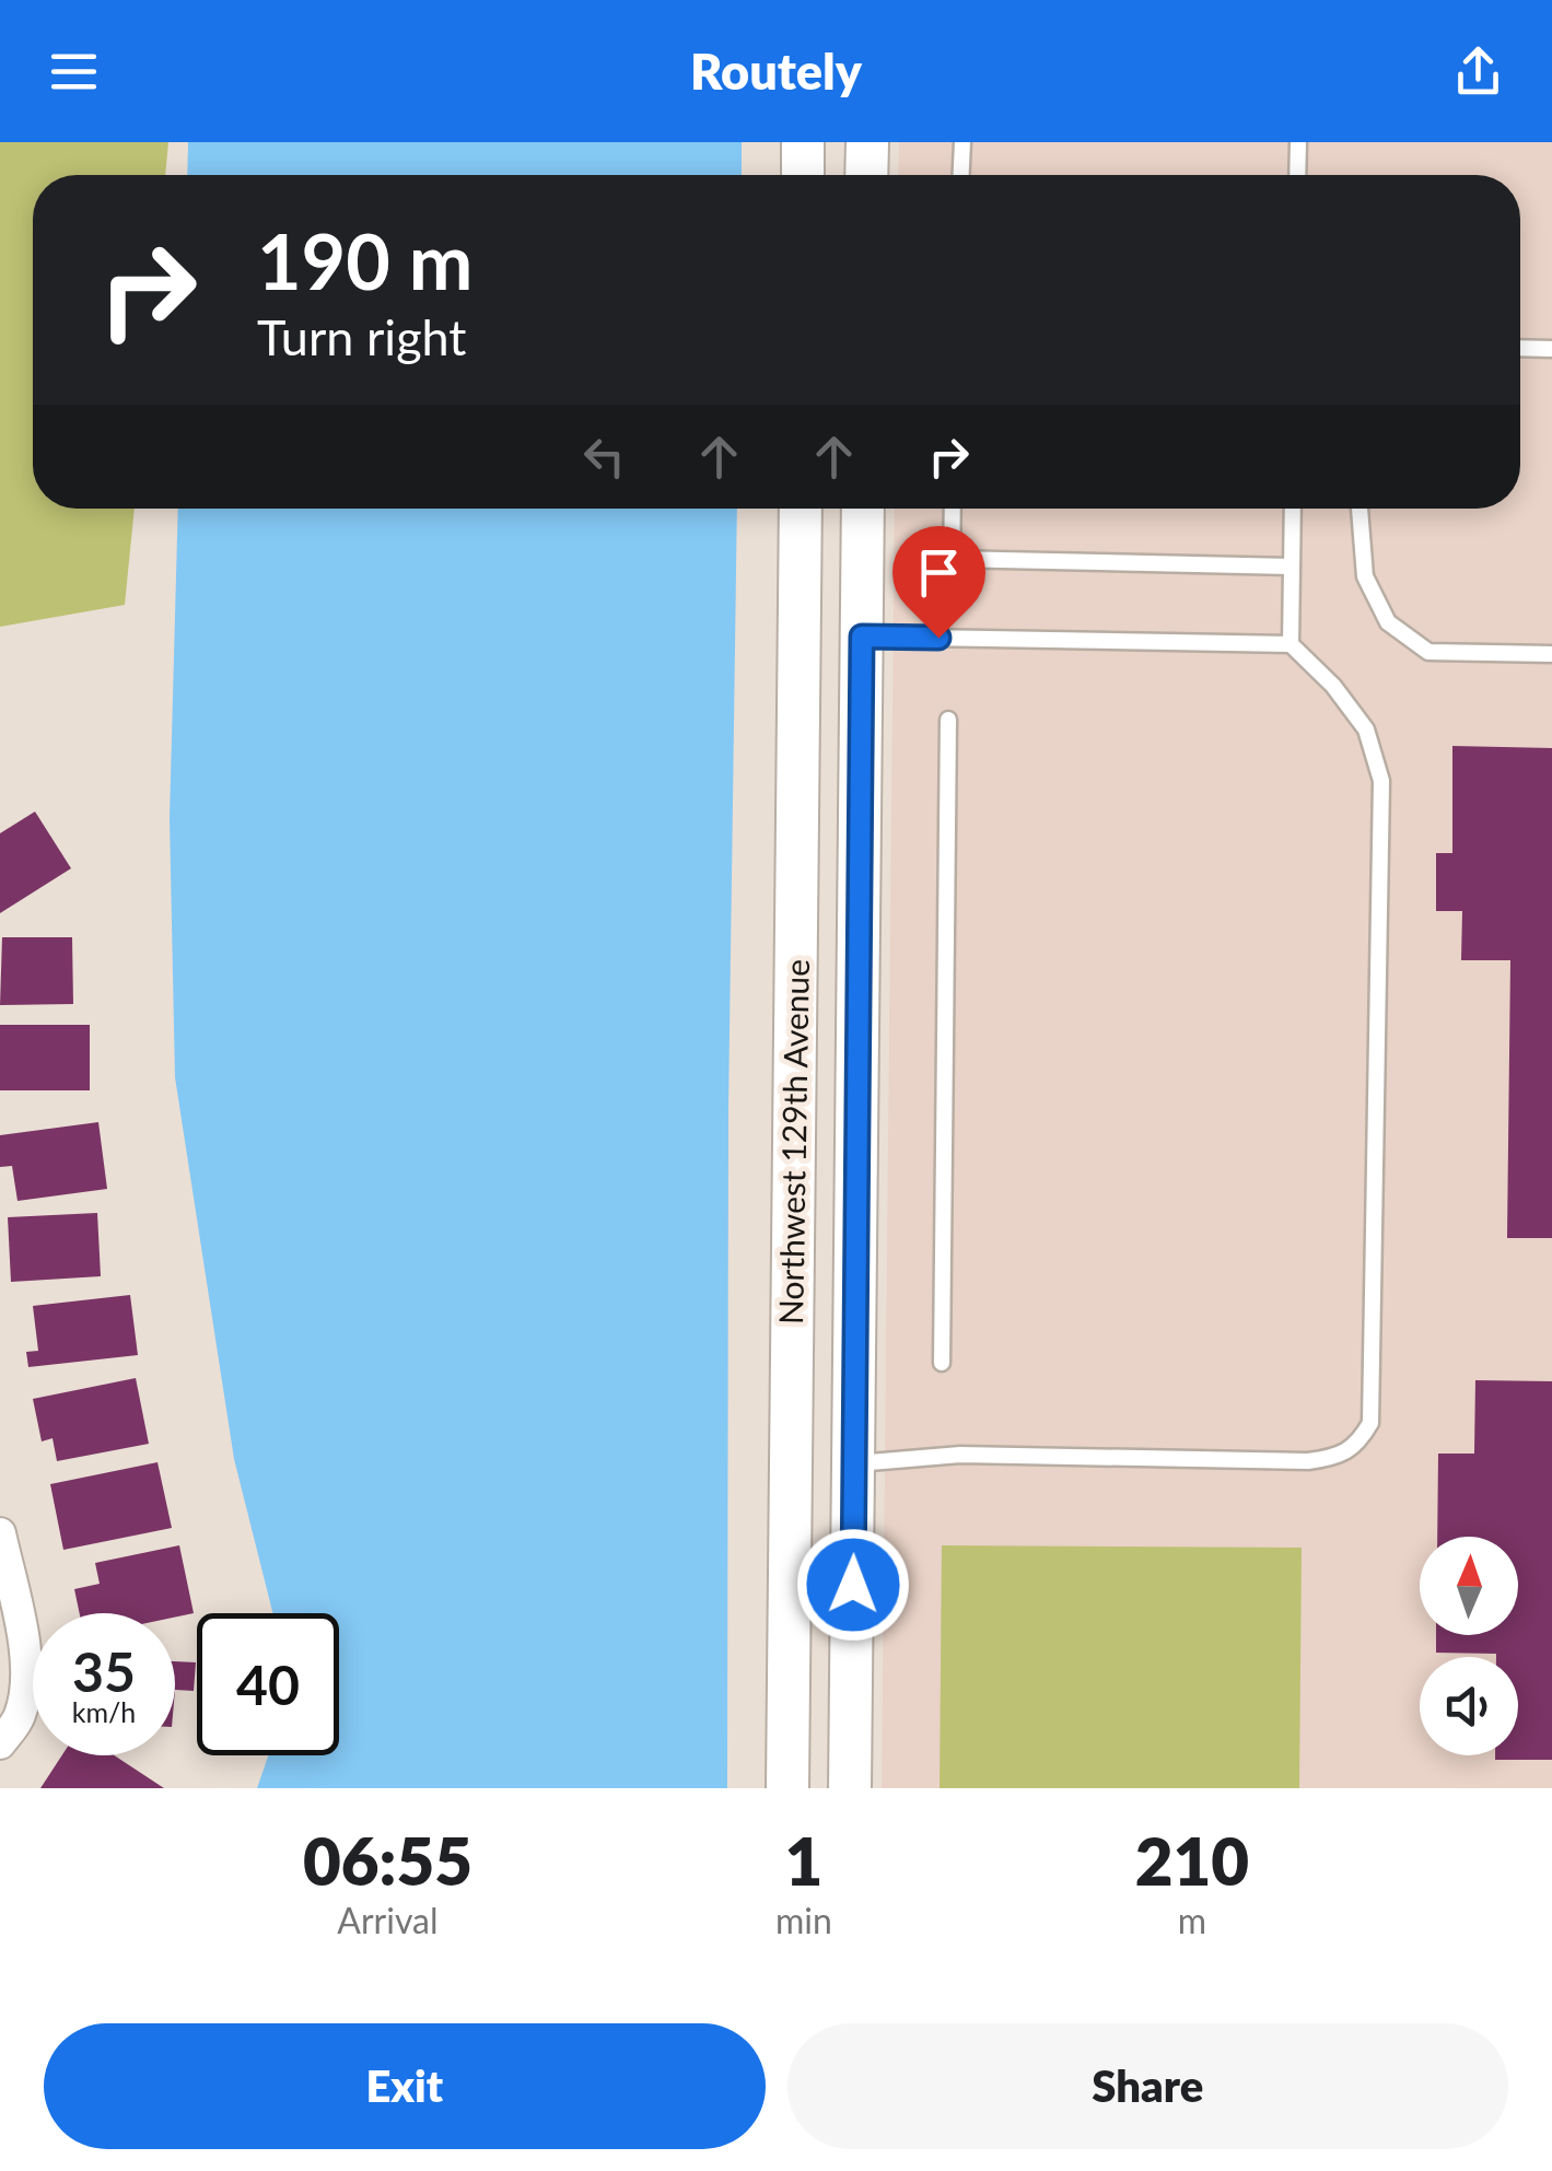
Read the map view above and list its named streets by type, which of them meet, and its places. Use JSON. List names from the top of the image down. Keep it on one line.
{"streets":{"street":["Northwest 129th Avenue"]},"north":"top","page":{"header":"Routely","turn":["190 m","Turn right"],"speed":"35 km/h","limit":"40","eta":["06:55","Arrival","1","min","210","m"],"buttons":["Exit","Share"]}}
